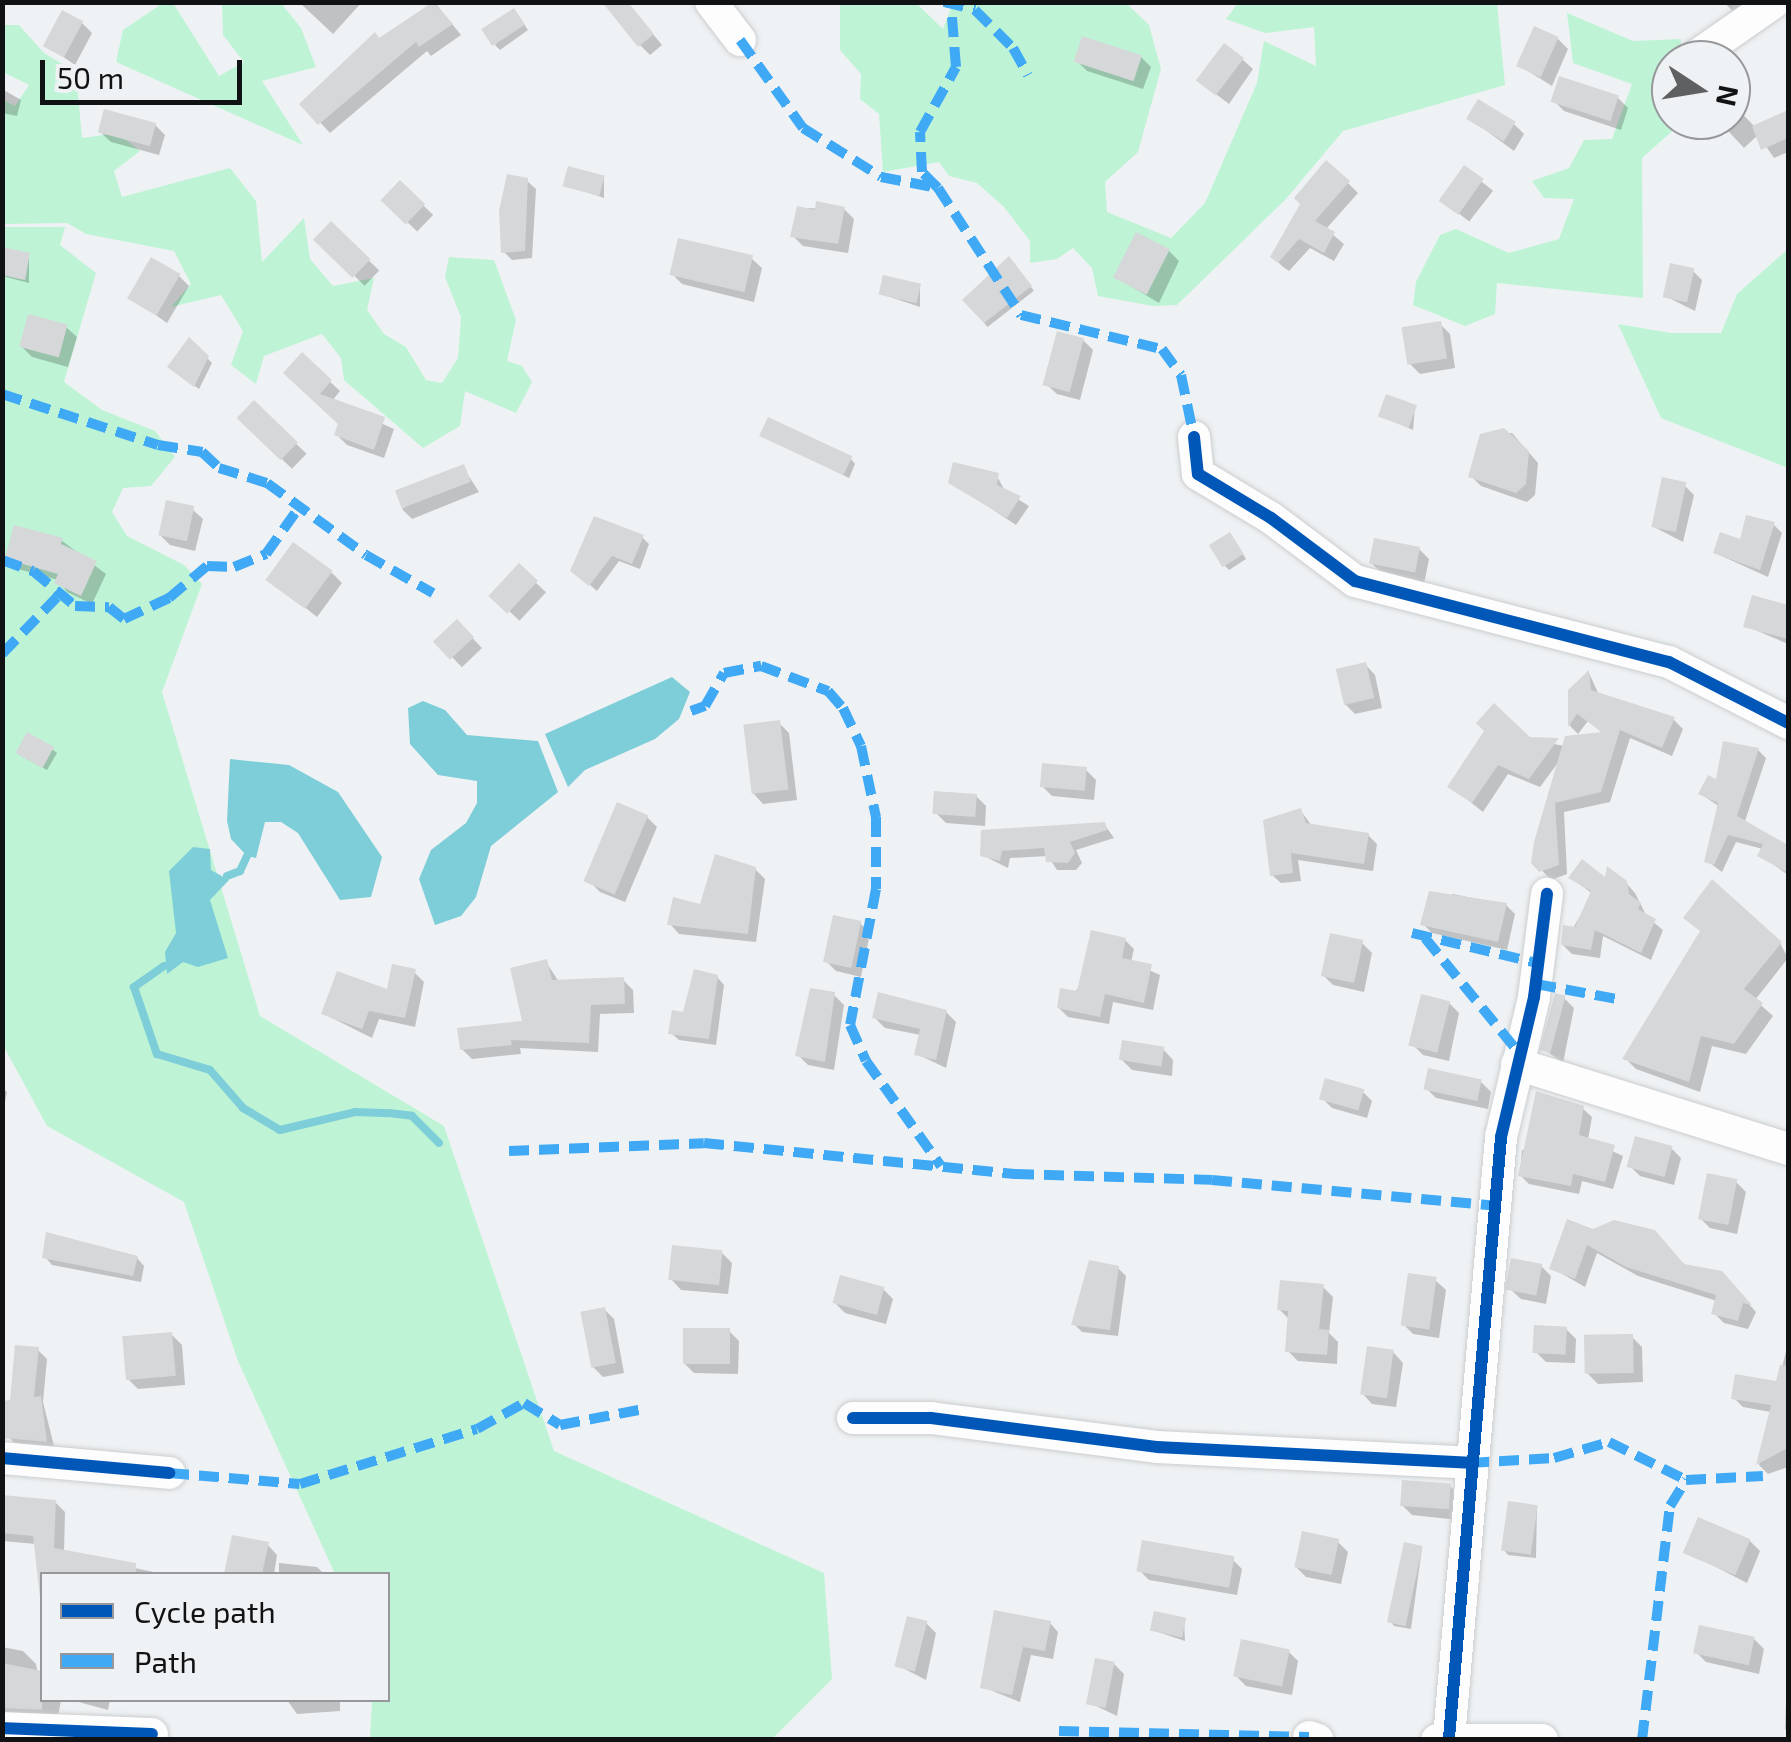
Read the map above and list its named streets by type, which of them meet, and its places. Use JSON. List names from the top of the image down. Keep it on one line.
{"legend":["Cycle path","Path"],"scale_bar":"50 m","north":"right"}
